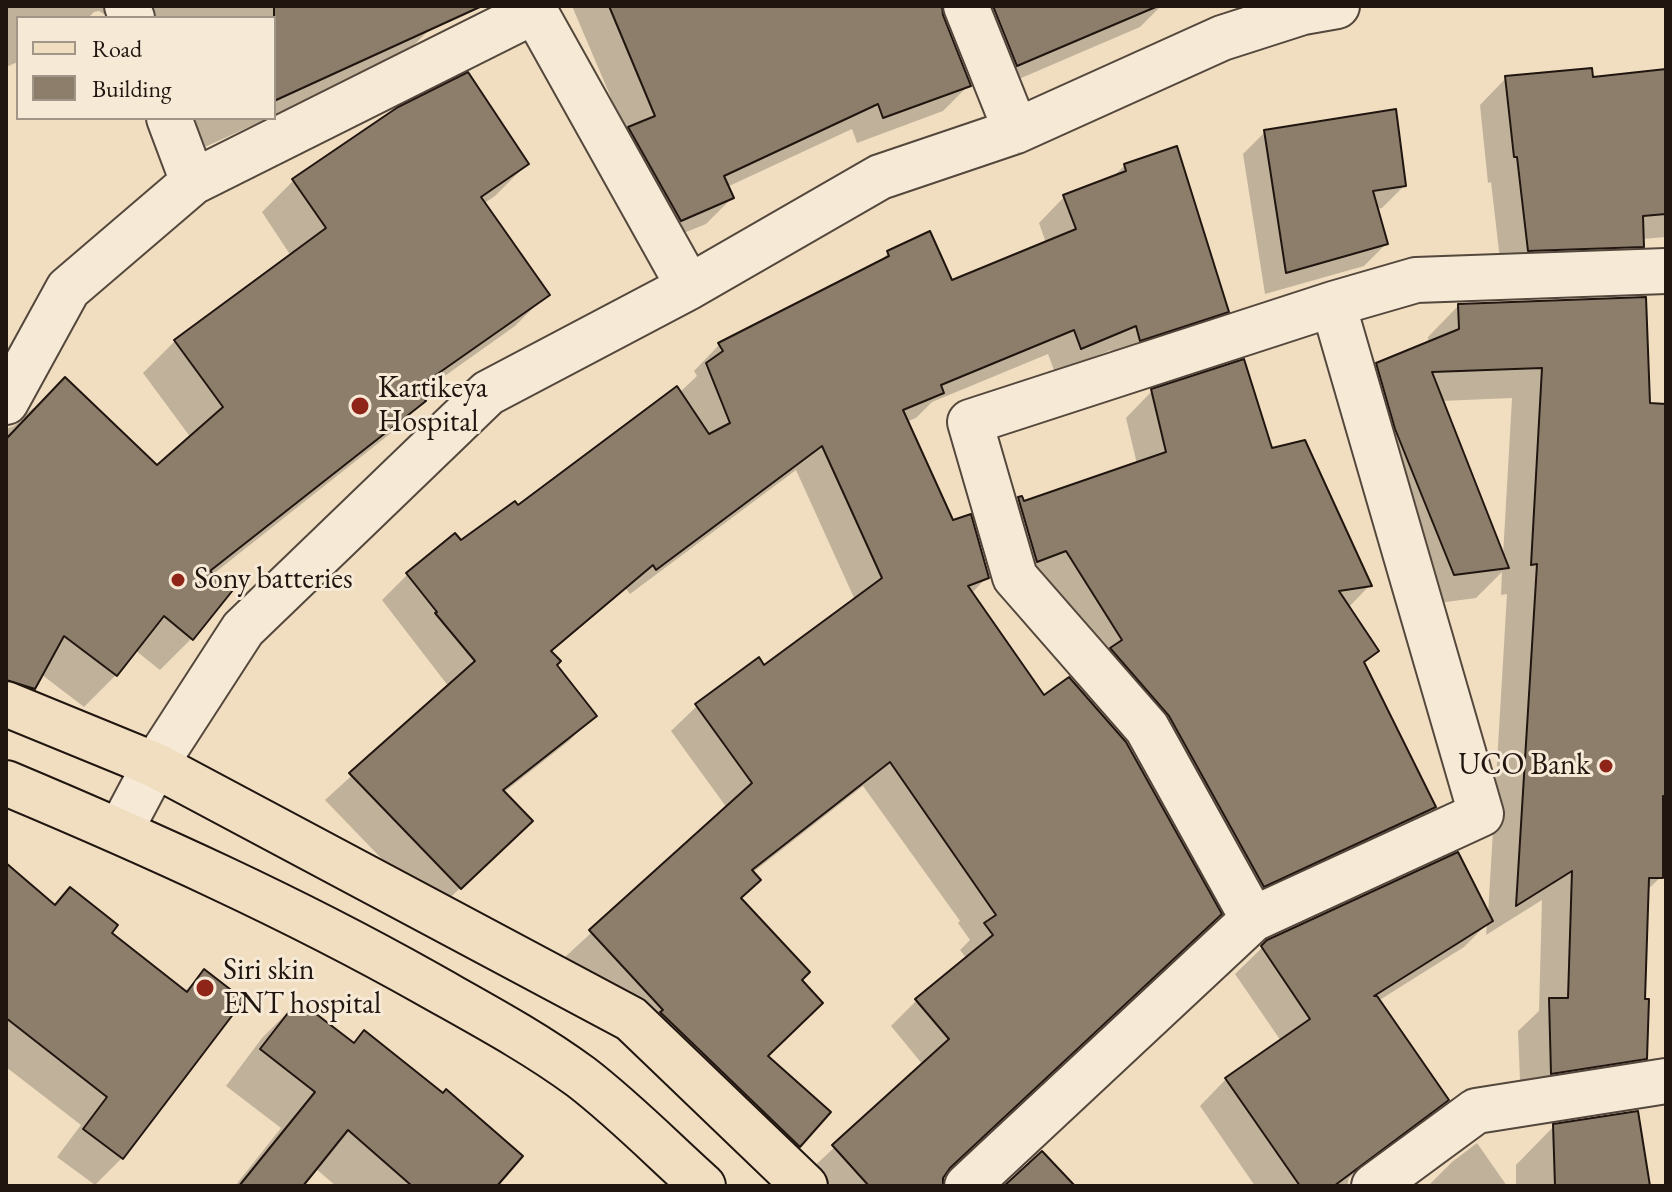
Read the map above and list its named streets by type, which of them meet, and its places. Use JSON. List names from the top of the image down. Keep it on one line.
{"places":["Kartikeya Hospital","Sony batteries","UCO Bank","Siri skin ENT hospital"],"legend":["Road","Building"]}
